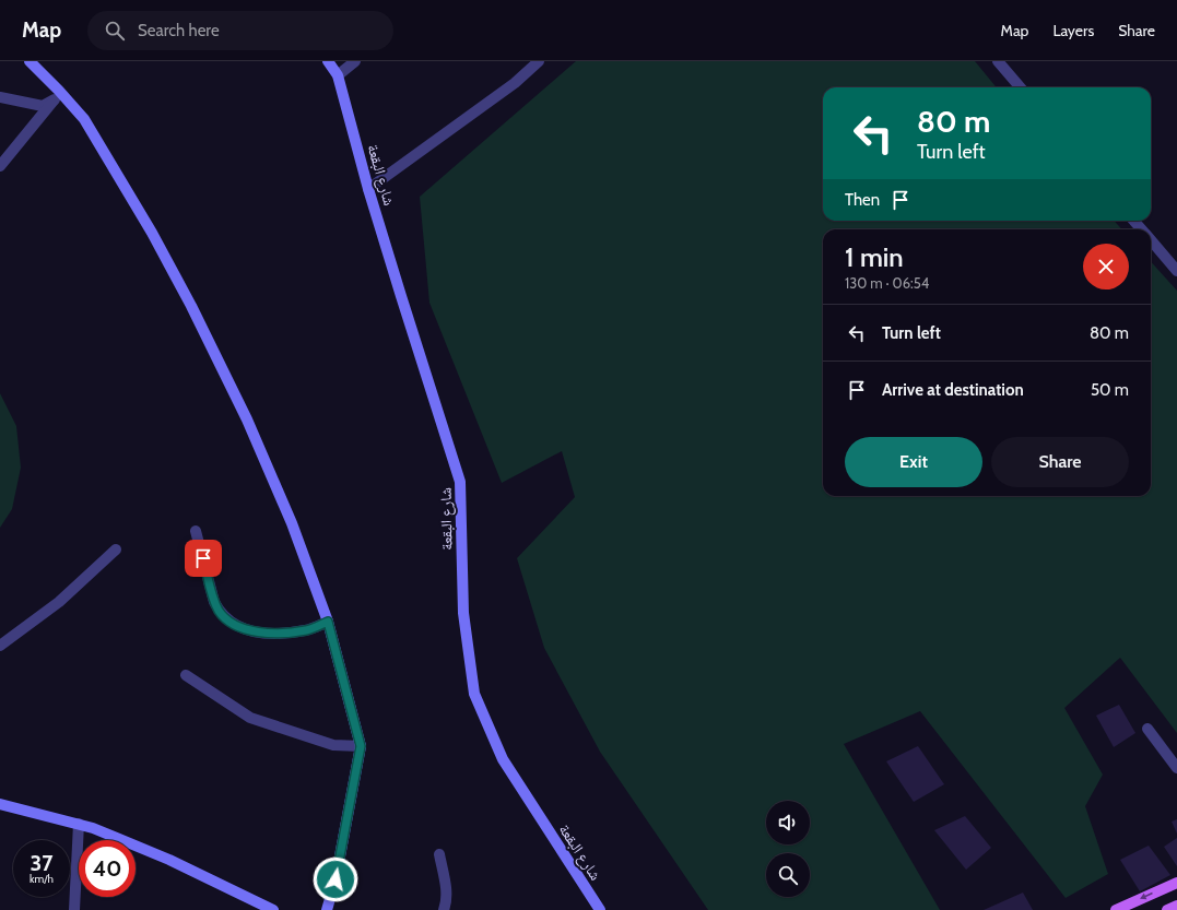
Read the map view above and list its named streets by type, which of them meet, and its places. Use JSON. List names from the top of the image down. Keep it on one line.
{"streets":{"street":["شارع البقعة"]},"page":{"header":"Map","search":"Search here","nav":["Map","Layers","Share"],"turn":["80 m","Turn left"],"then":"Then","heading":["1 min","130 m · 06:54"],"list":[{"name":"Turn left","value":"80 m"},{"name":"Arrive at destination","value":"50 m"}],"buttons":["Exit","Share"],"speed":"37 km/h","limit":"40"}}
